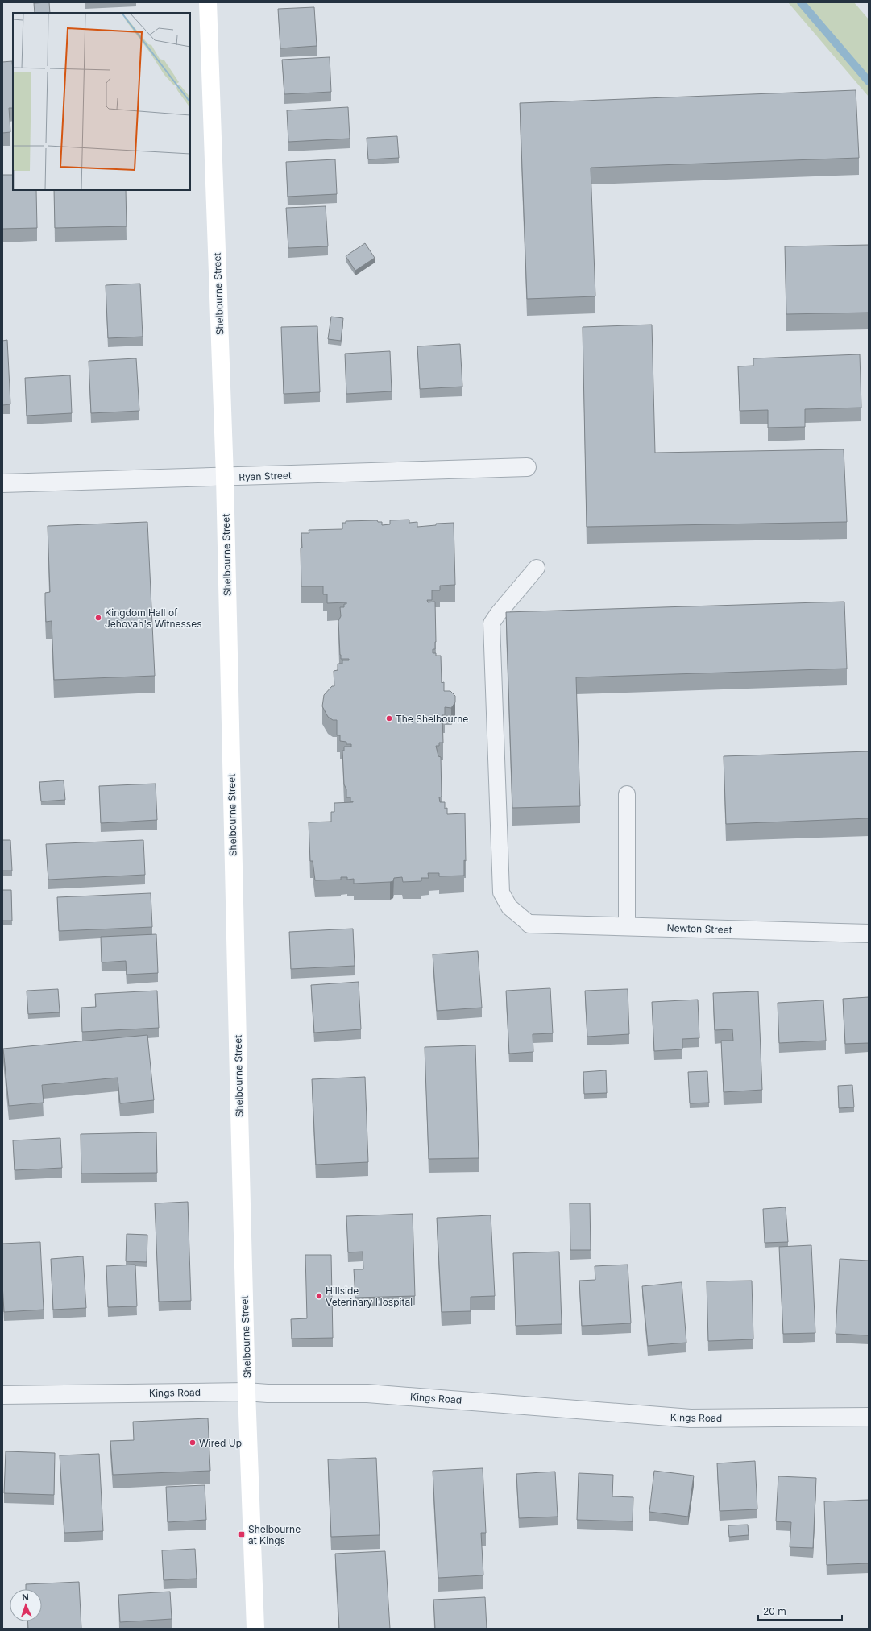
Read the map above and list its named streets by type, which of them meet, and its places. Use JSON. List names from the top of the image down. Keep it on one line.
{"streets":{"main road":["Shelbourne Street"],"street":["Ryan Street","Newton Street","Kings Road"]},"crossings":[["Shelbourne Street","Ryan Street"],["Shelbourne Street","Kings Road"]],"places":{"other":["Kingdom Hall of Jehovah's Witnesses","The Shelbourne","Hillside Veterinary Hospital","Wired Up"],"transit":["Shelbourne at Kings"]},"scale_bar":"20 m","north":"top"}
